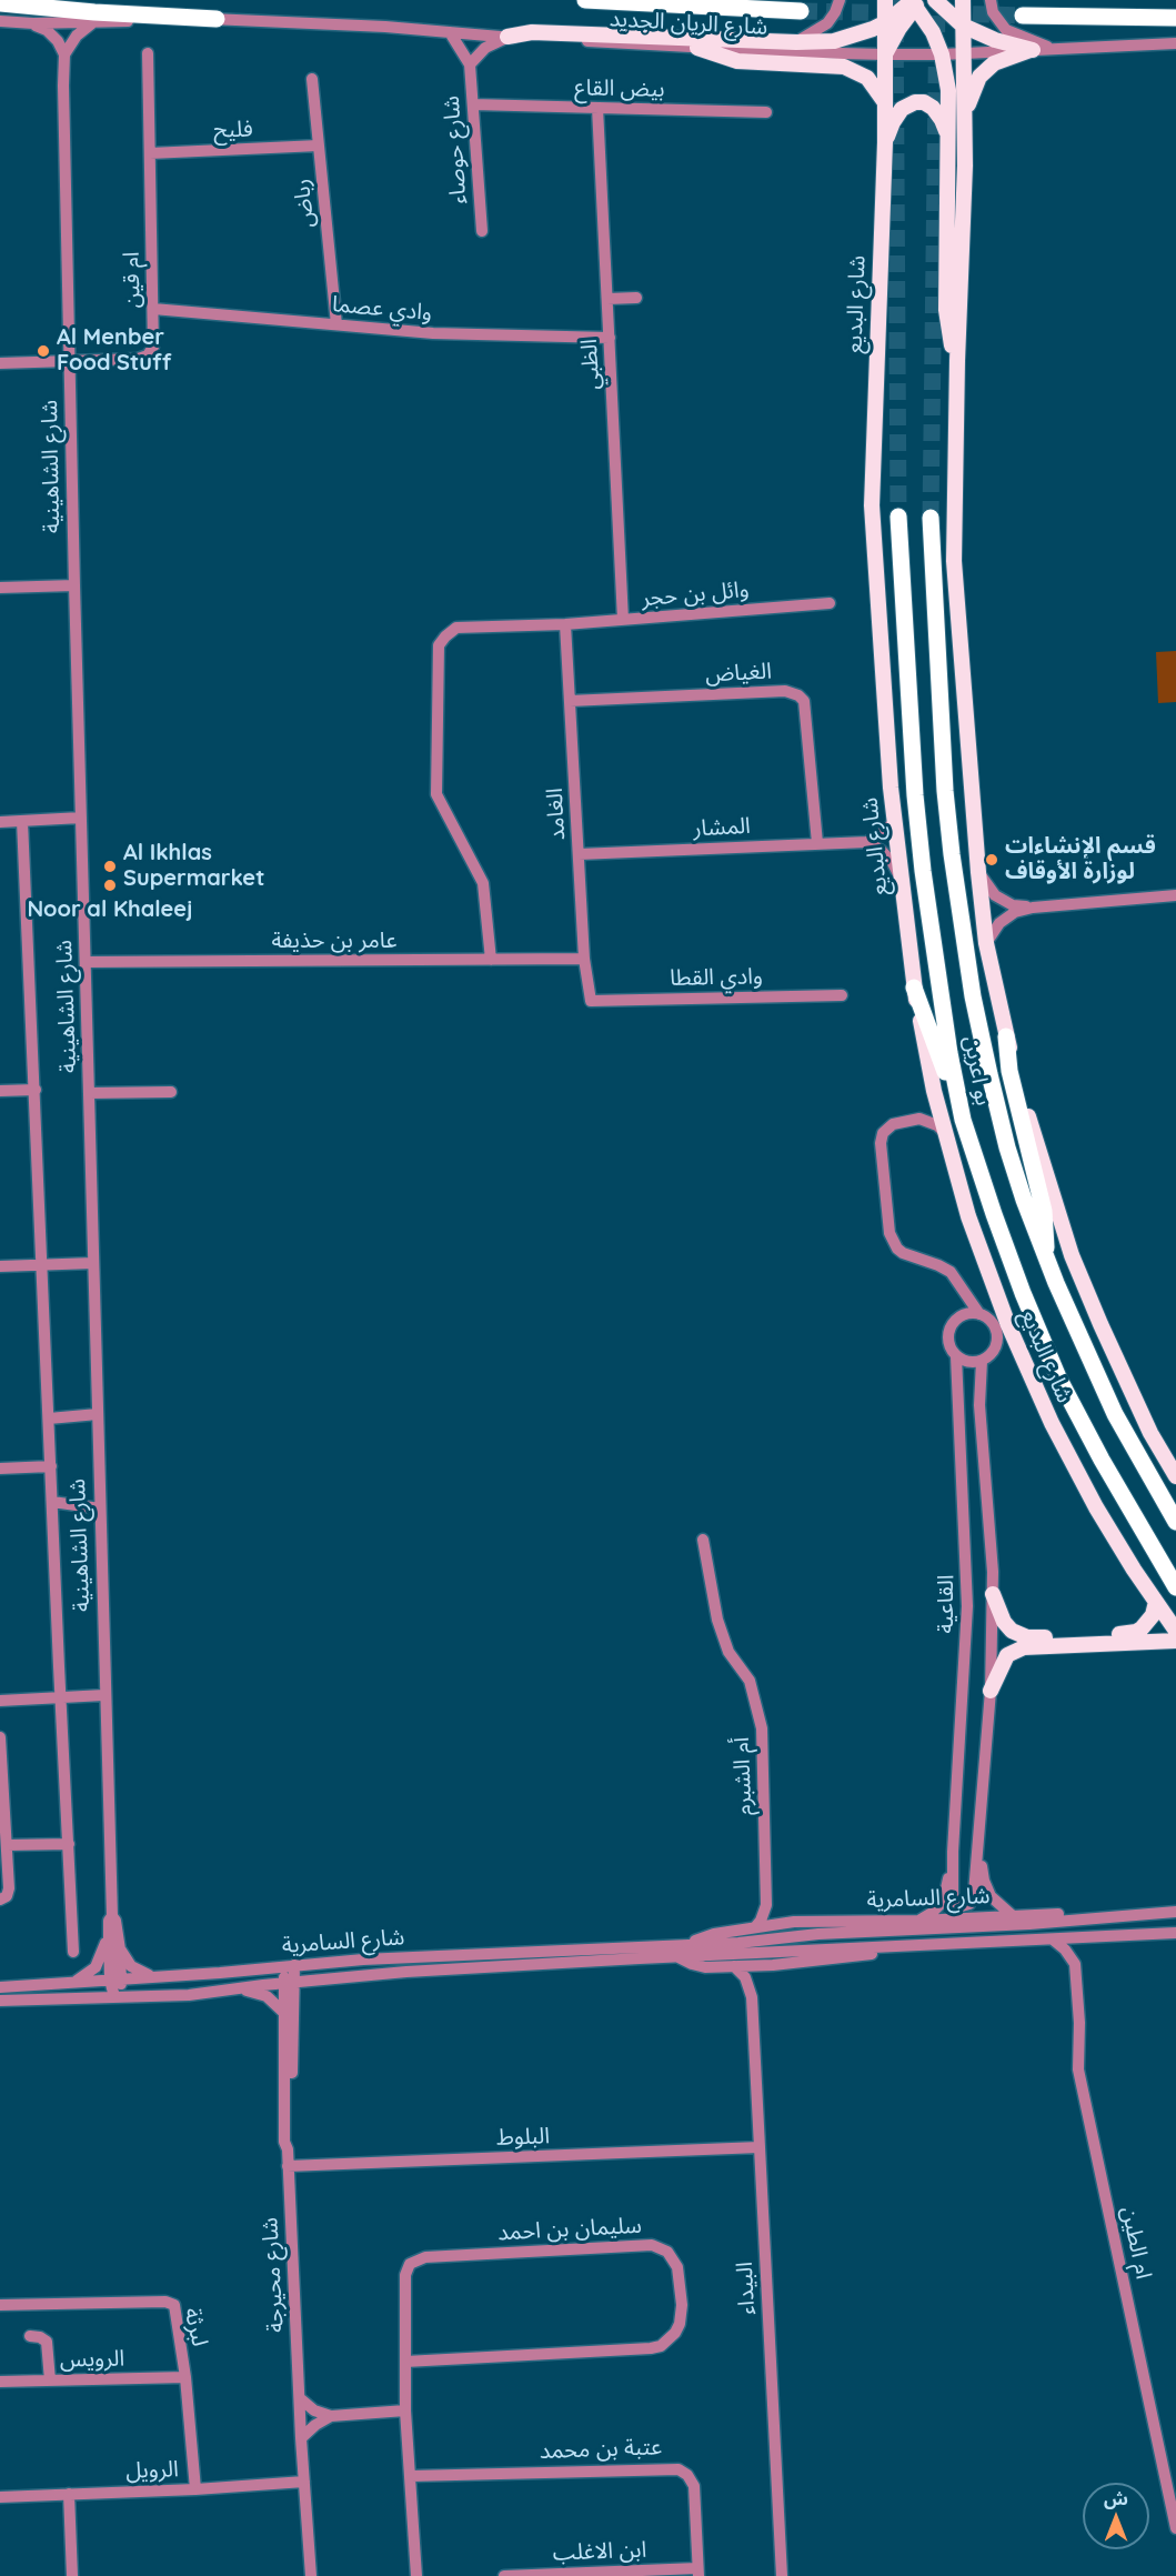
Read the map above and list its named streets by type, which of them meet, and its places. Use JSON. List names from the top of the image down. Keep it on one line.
{"streets":{"highway":["شارع الريان الجديد","بو اعرين"],"main road":["شارع البديع"],"street":["بيض القاع","فليح","شارع حوصاء","رباض","ام قين","وادي عصما","الظبي","شارع الشاهينية","وائل بن حجر","الغياض","الغامد","المشار","عامر بن حذيفة","وادي القطا","القاعية","أم الشبرم","شارع السامرية","البلوط","سليمان بن احمد","ام الطين","شارع محيرجة","البيداء","لبرثة","الرويس","عتبة بن محمد","الرويل","ابن الاغلب"]},"crossings":[["شارع الريان الجديد","شارع حوصاء"],["شارع الريان الجديد","شارع البديع"],["بيض القاع","شارع حوصاء"],["بيض القاع","الظبي"],["فليح","رباض"],["فليح","ام قين"],["رباض","وادي عصما"],["ام قين","وادي عصما"],["ام قين","شارع الشاهينية"],["وادي عصما","الظبي"],["الظبي","وائل بن حجر"],["شارع الشاهينية","عامر بن حذيفة"],["شارع الشاهينية","شارع السامرية"],["وائل بن حجر","الغامد"],["وائل بن حجر","عامر بن حذيفة"],["الغياض","الغامد"],["الغياض","المشار"],["الغامد","المشار"],["الغامد","عامر بن حذيفة"],["الغامد","وادي القطا"],["القاعية","شارع السامرية"],["أم الشبرم","شارع السامرية"],["شارع السامرية","شارع محيرجة"],["شارع السامرية","البيداء"],["البلوط","شارع محيرجة"],["البلوط","البيداء"],["سليمان بن احمد","عتبة بن محمد"],["شارع محيرجة","الرويل"],["لبرثة","الرويس"],["لبرثة","الرويل"],["عتبة بن محمد","ابن الاغلب"]],"places":["Al Menber Food Stuff","قسم الإنشاءات لوزارة الأوقاف","Al Ikhlas Supermarket","Noor al Khaleej"],"north":"top"}
